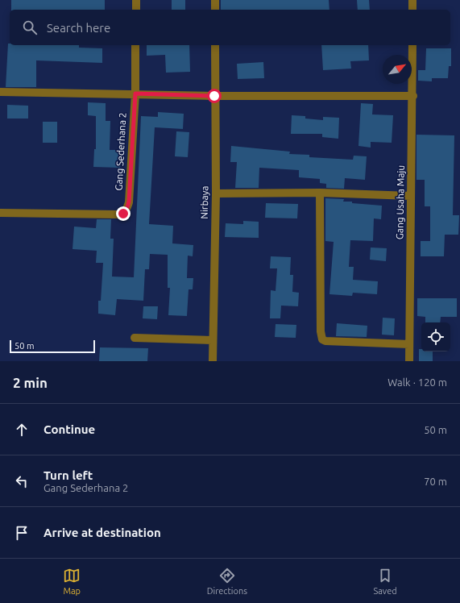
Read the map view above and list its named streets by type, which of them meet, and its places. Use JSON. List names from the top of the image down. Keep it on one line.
{"streets":{"street":["Gang Sederhana 2","Nirbaya","Gang Usaha Maju"]},"scale_bar":"50 m","north":"top right","page":{"search":"Search here","scale":"50 m","heading":["2 min","Walk · 120 m"],"list":[["Continue","50 m"],["Turn left","Gang Sederhana 2","70 m"],"Arrive at destination"],"nav":["Map","Directions","Saved"]}}
